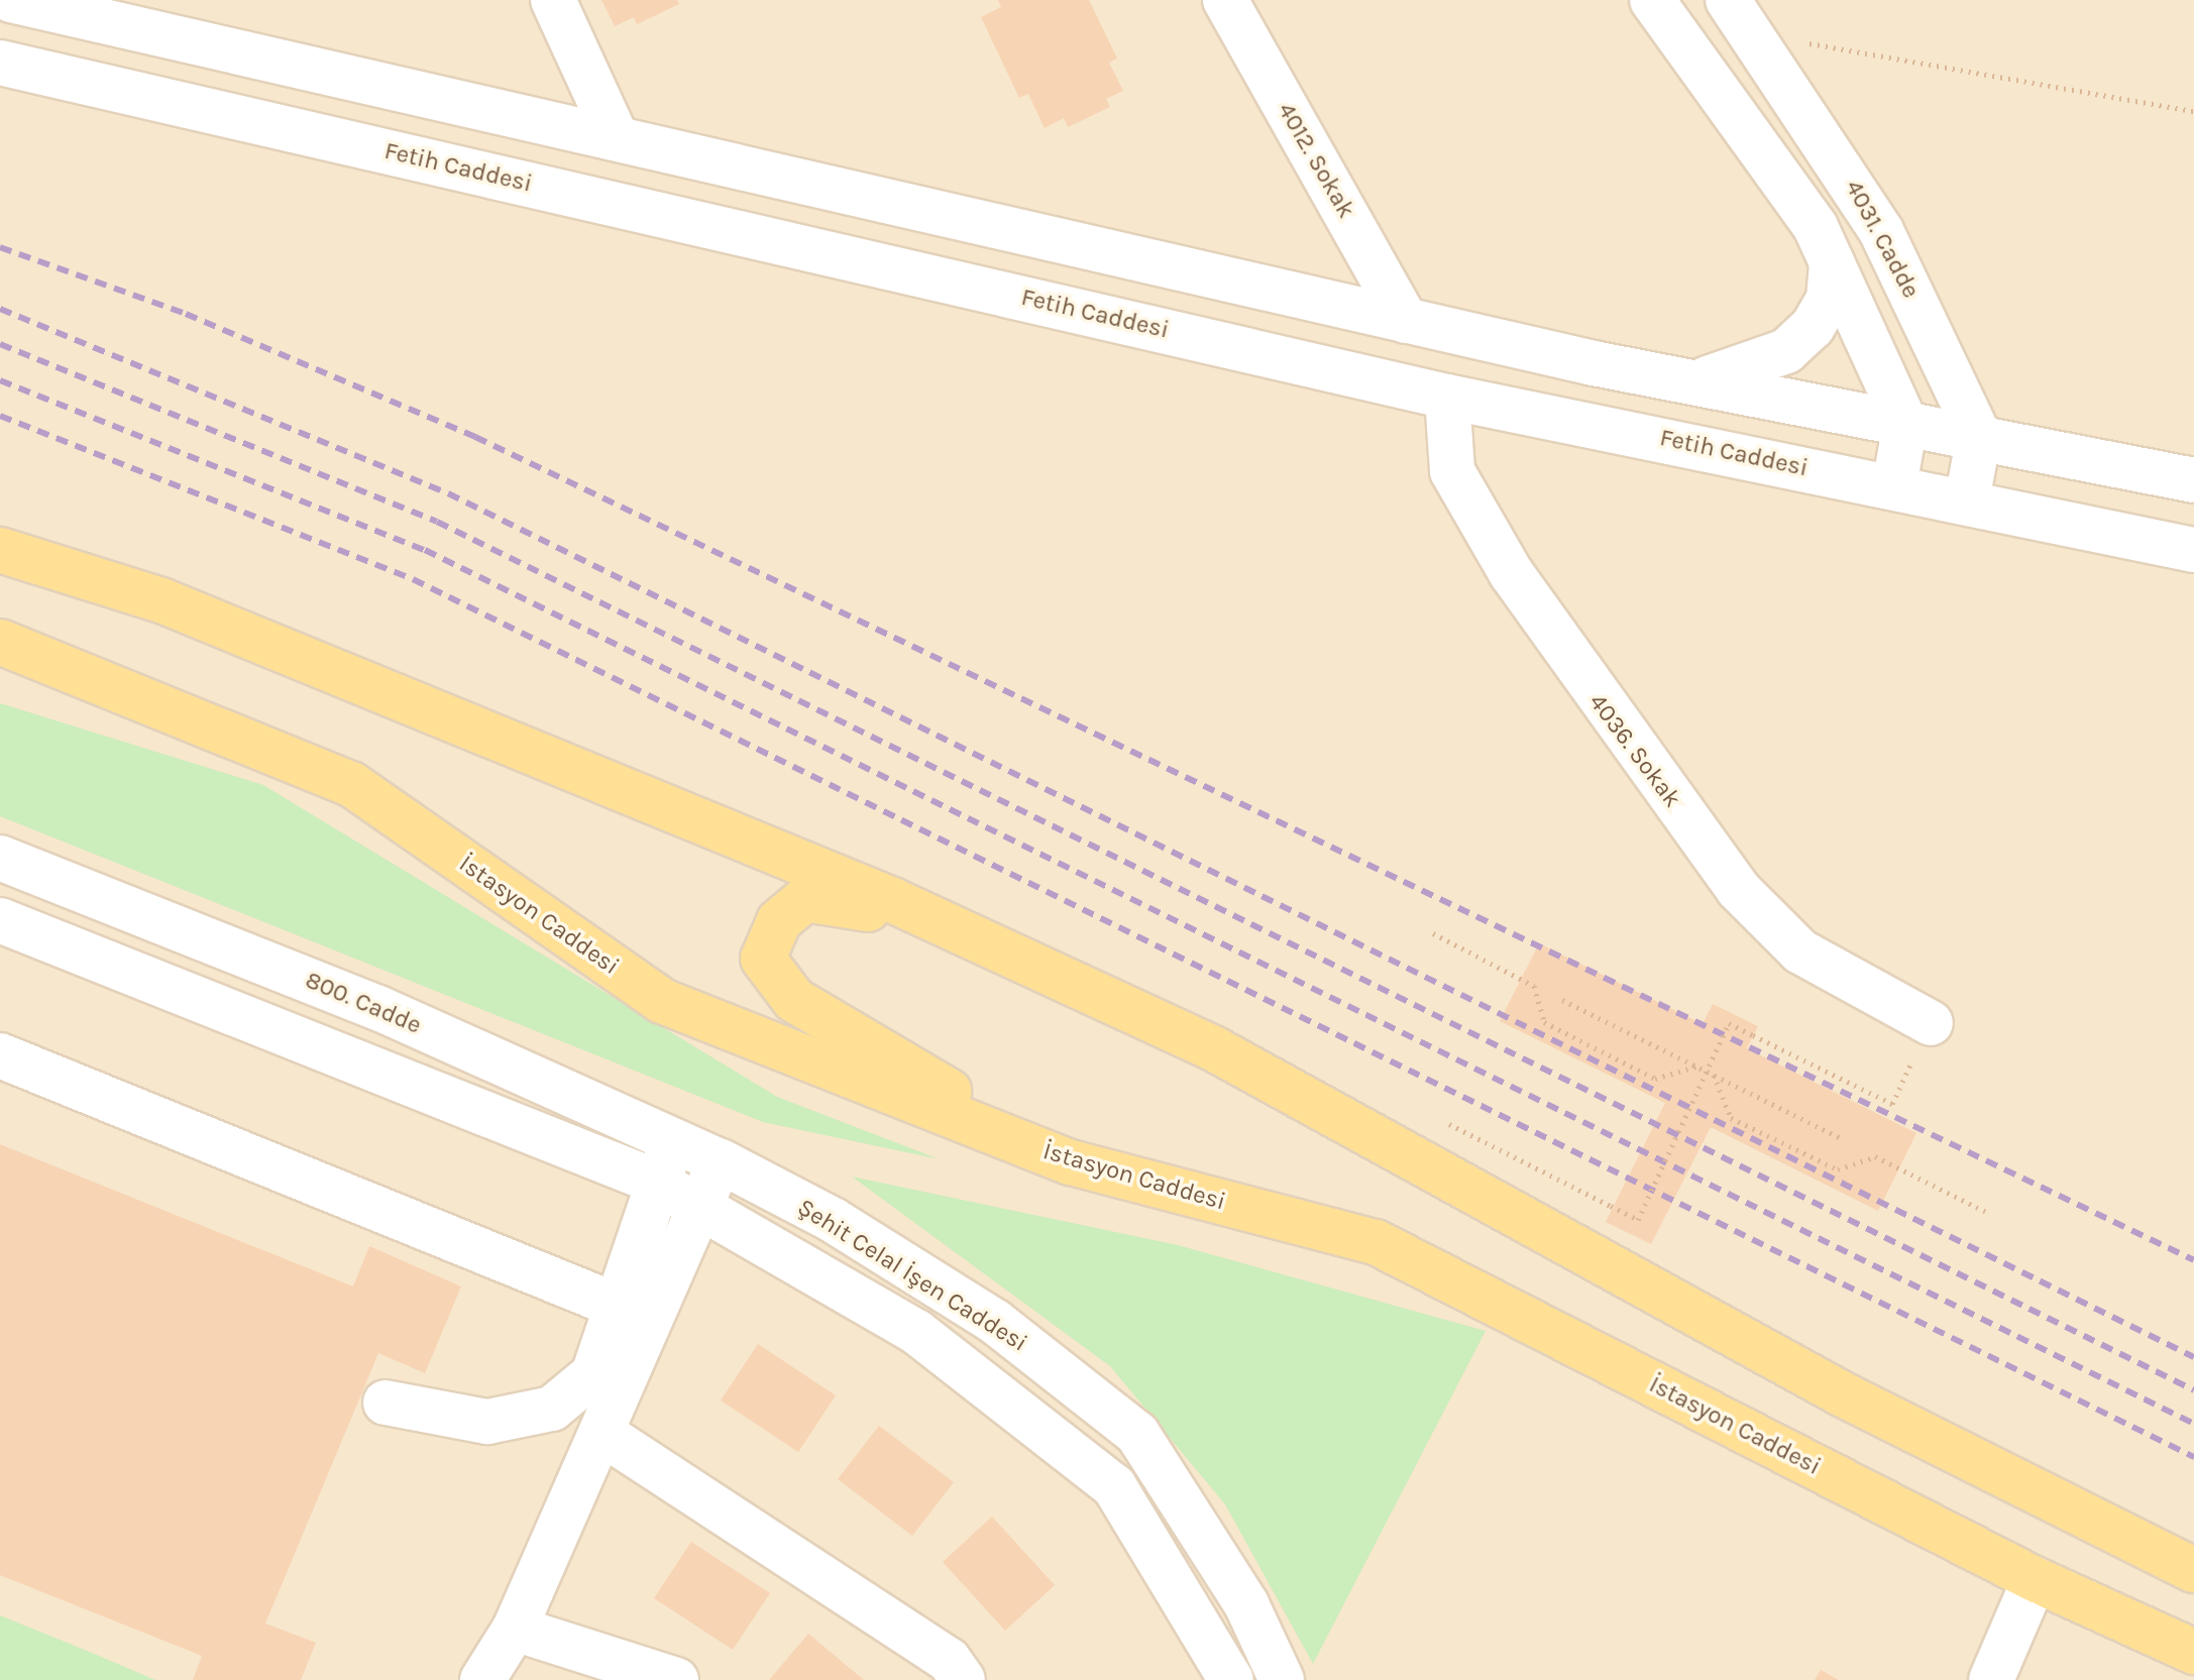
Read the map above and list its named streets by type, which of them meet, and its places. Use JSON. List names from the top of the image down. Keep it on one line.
{"streets":{"main road":["İstasyon Caddesi"],"street":["4012. Sokak","Fetih Caddesi","4031. Cadde","4036. Sokak","800. Cadde","Şehit Celal İşen Caddesi"]},"crossings":[["Fetih Caddesi","4036. Sokak"],["800. Cadde","Şehit Celal İşen Caddesi"]]}
